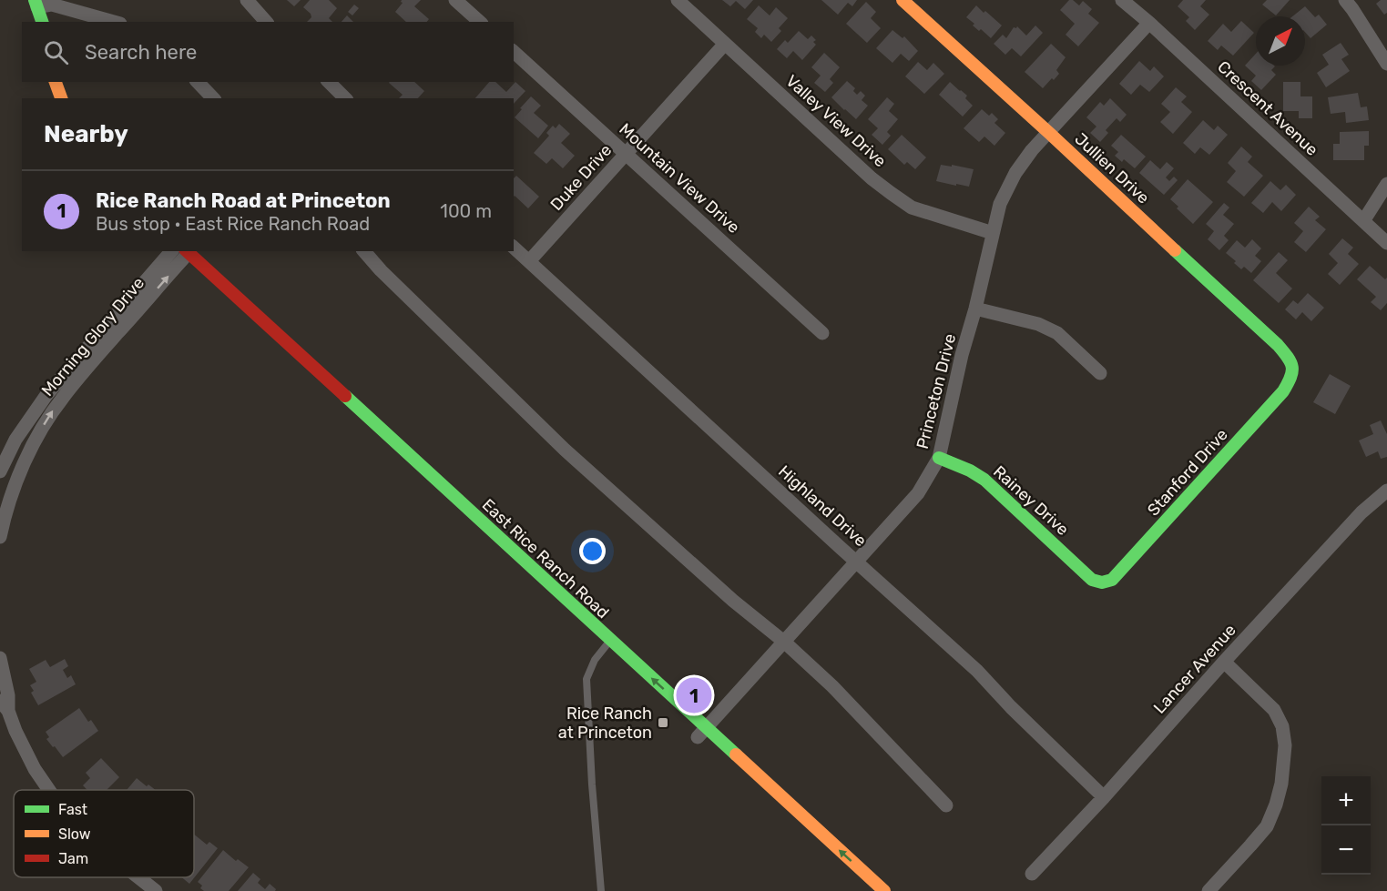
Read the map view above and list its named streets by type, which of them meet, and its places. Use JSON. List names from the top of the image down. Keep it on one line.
{"streets":{"main road":["Jullien Drive","Stanford Drive","Rainey Drive","East Rice Ranch Road"],"street":["Crescent Avenue","Valley View Drive","Duke Drive","Mountain View Drive","Morning Glory Drive","Princeton Drive","Highland Drive","Lancer Avenue"]},"crossings":[["Crescent Avenue","Princeton Drive"],["Valley View Drive","Duke Drive"],["Valley View Drive","Princeton Drive"],["Jullien Drive","Princeton Drive"],["Jullien Drive","Stanford Drive"],["Duke Drive","Mountain View Drive"],["Duke Drive","Highland Drive"],["Morning Glory Drive","East Rice Ranch Road"],["Princeton Drive","Rainey Drive"],["Princeton Drive","Highland Drive"],["Princeton Drive","East Rice Ranch Road"],["Stanford Drive","Rainey Drive"],["Highland Drive","Lancer Avenue"]],"places":{"transit":["Rice Ranch at Princeton"]},"legend":["Fast","Slow","Jam"],"north":"top right","page":{"search":"Search here","heading":"Nearby","list":[{"mark":"1","name":"Rice Ranch Road at Princeton","note":"Bus stop · East Rice Ranch Road","value":"100 m"}],"pins":"1","map_buttons":["+","−"]}}
